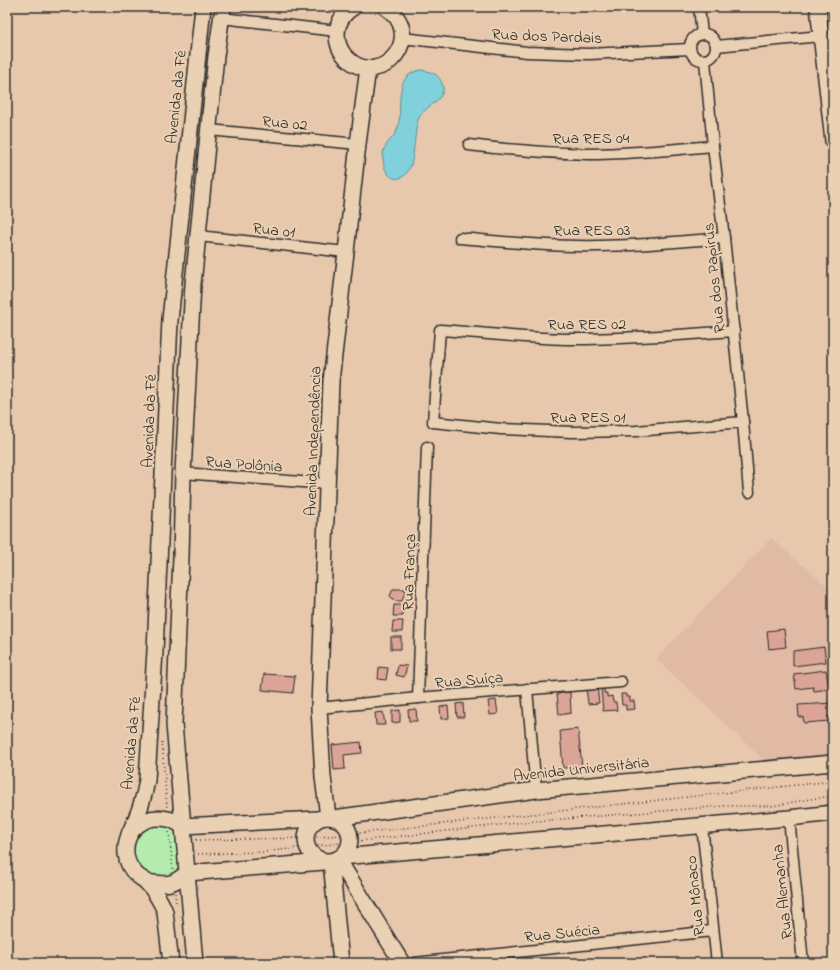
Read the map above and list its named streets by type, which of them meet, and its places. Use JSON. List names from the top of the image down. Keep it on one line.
{"streets":{"main road":["Avenida da Fé","Avenida Independência","Avenida Universitária"],"street":["Rua dos Pardais","Rua 02","Rua RES 04","Rua 01","Rua RES 03","Rua dos Papírus","Rua RES 02","Rua RES 01","Rua Polônia","Rua França","Rua Suíça","Rua Alemanha","Rua Mônaco","Rua Suécia"]},"crossings":[["Rua dos Pardais","Rua dos Papírus"],["Avenida da Fé","Avenida Universitária"],["Rua 02","Avenida Independência"],["Rua RES 04","Rua dos Papírus"],["Rua 01","Avenida Independência"],["Rua RES 03","Rua dos Papírus"],["Rua dos Papírus","Rua RES 02"],["Rua dos Papírus","Rua RES 01"],["Rua RES 02","Rua RES 01"],["Avenida Independência","Rua Polônia"],["Avenida Independência","Rua Suíça"],["Avenida Independência","Avenida Universitária"],["Rua França","Rua Suíça"],["Rua Mônaco","Rua Suécia"]]}
